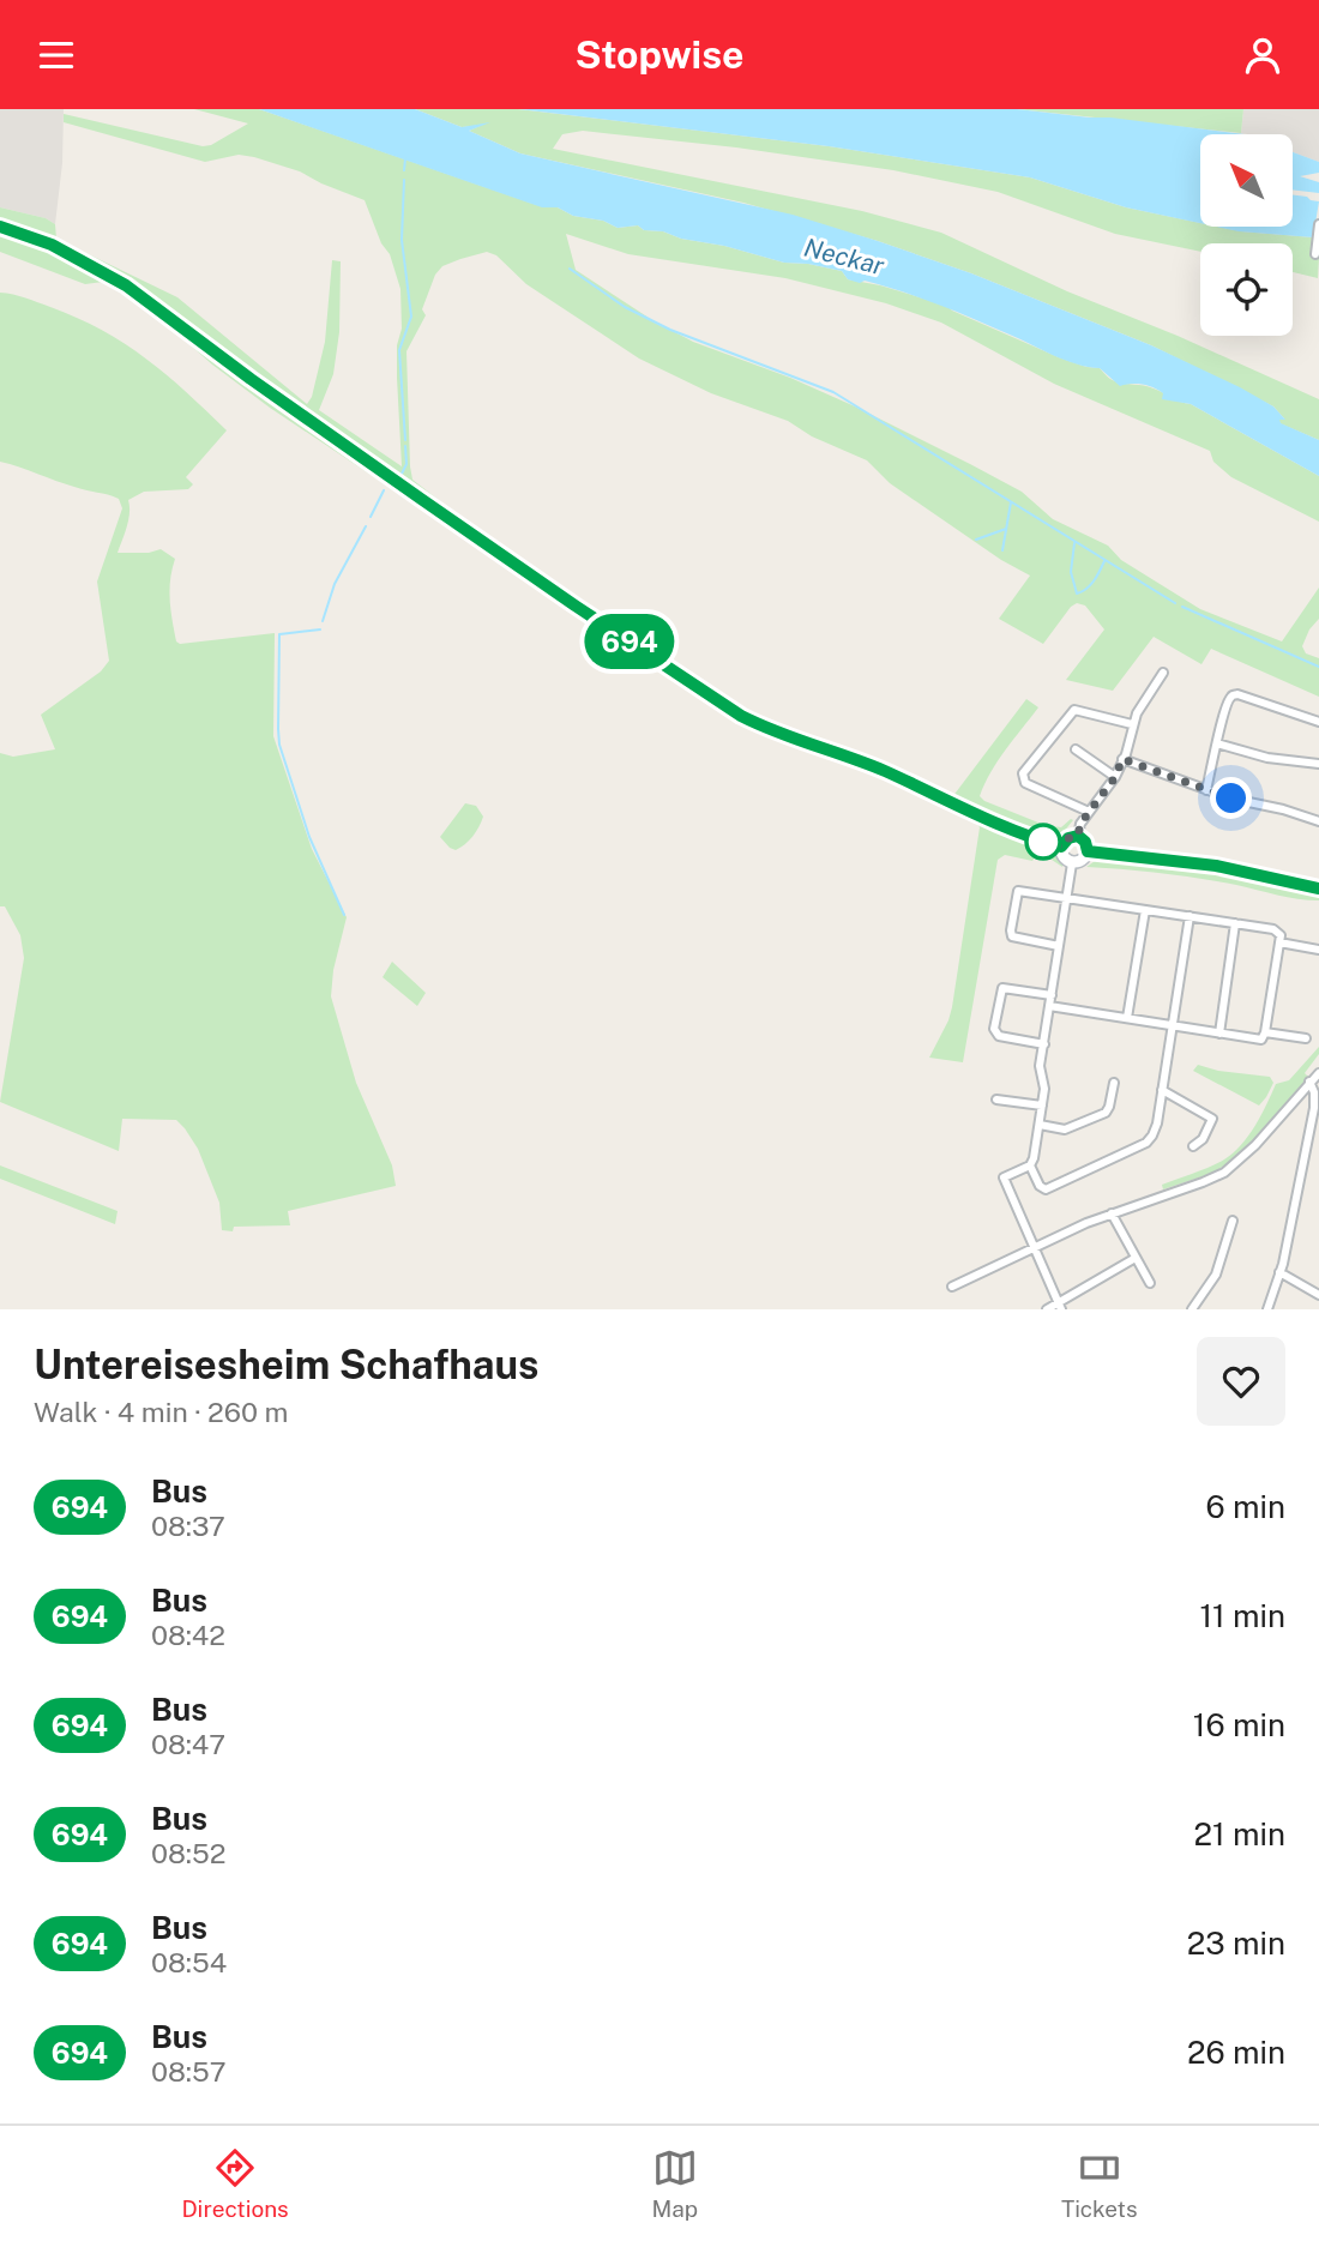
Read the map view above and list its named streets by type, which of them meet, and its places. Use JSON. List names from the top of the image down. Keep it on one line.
{"water":["Neckar"],"lines":["bus line 694"],"north":"top left","page":{"header":"Stopwise","on_map":"694","heading":["Untereisesheim Schafhaus","Walk · 4 min · 260 m"],"list":[{"mark":"694","name":"Bus","note":"08:37","value":"6 min"},{"mark":"694","name":"Bus","note":"08:42","value":"11 min"},{"mark":"694","name":"Bus","note":"08:47","value":"16 min"},{"mark":"694","name":"Bus","note":"08:52","value":"21 min"},{"mark":"694","name":"Bus","note":"08:54","value":"23 min"},{"mark":"694","name":"Bus","note":"08:57","value":"26 min"}],"tabs":["Directions","Map","Tickets"]}}
